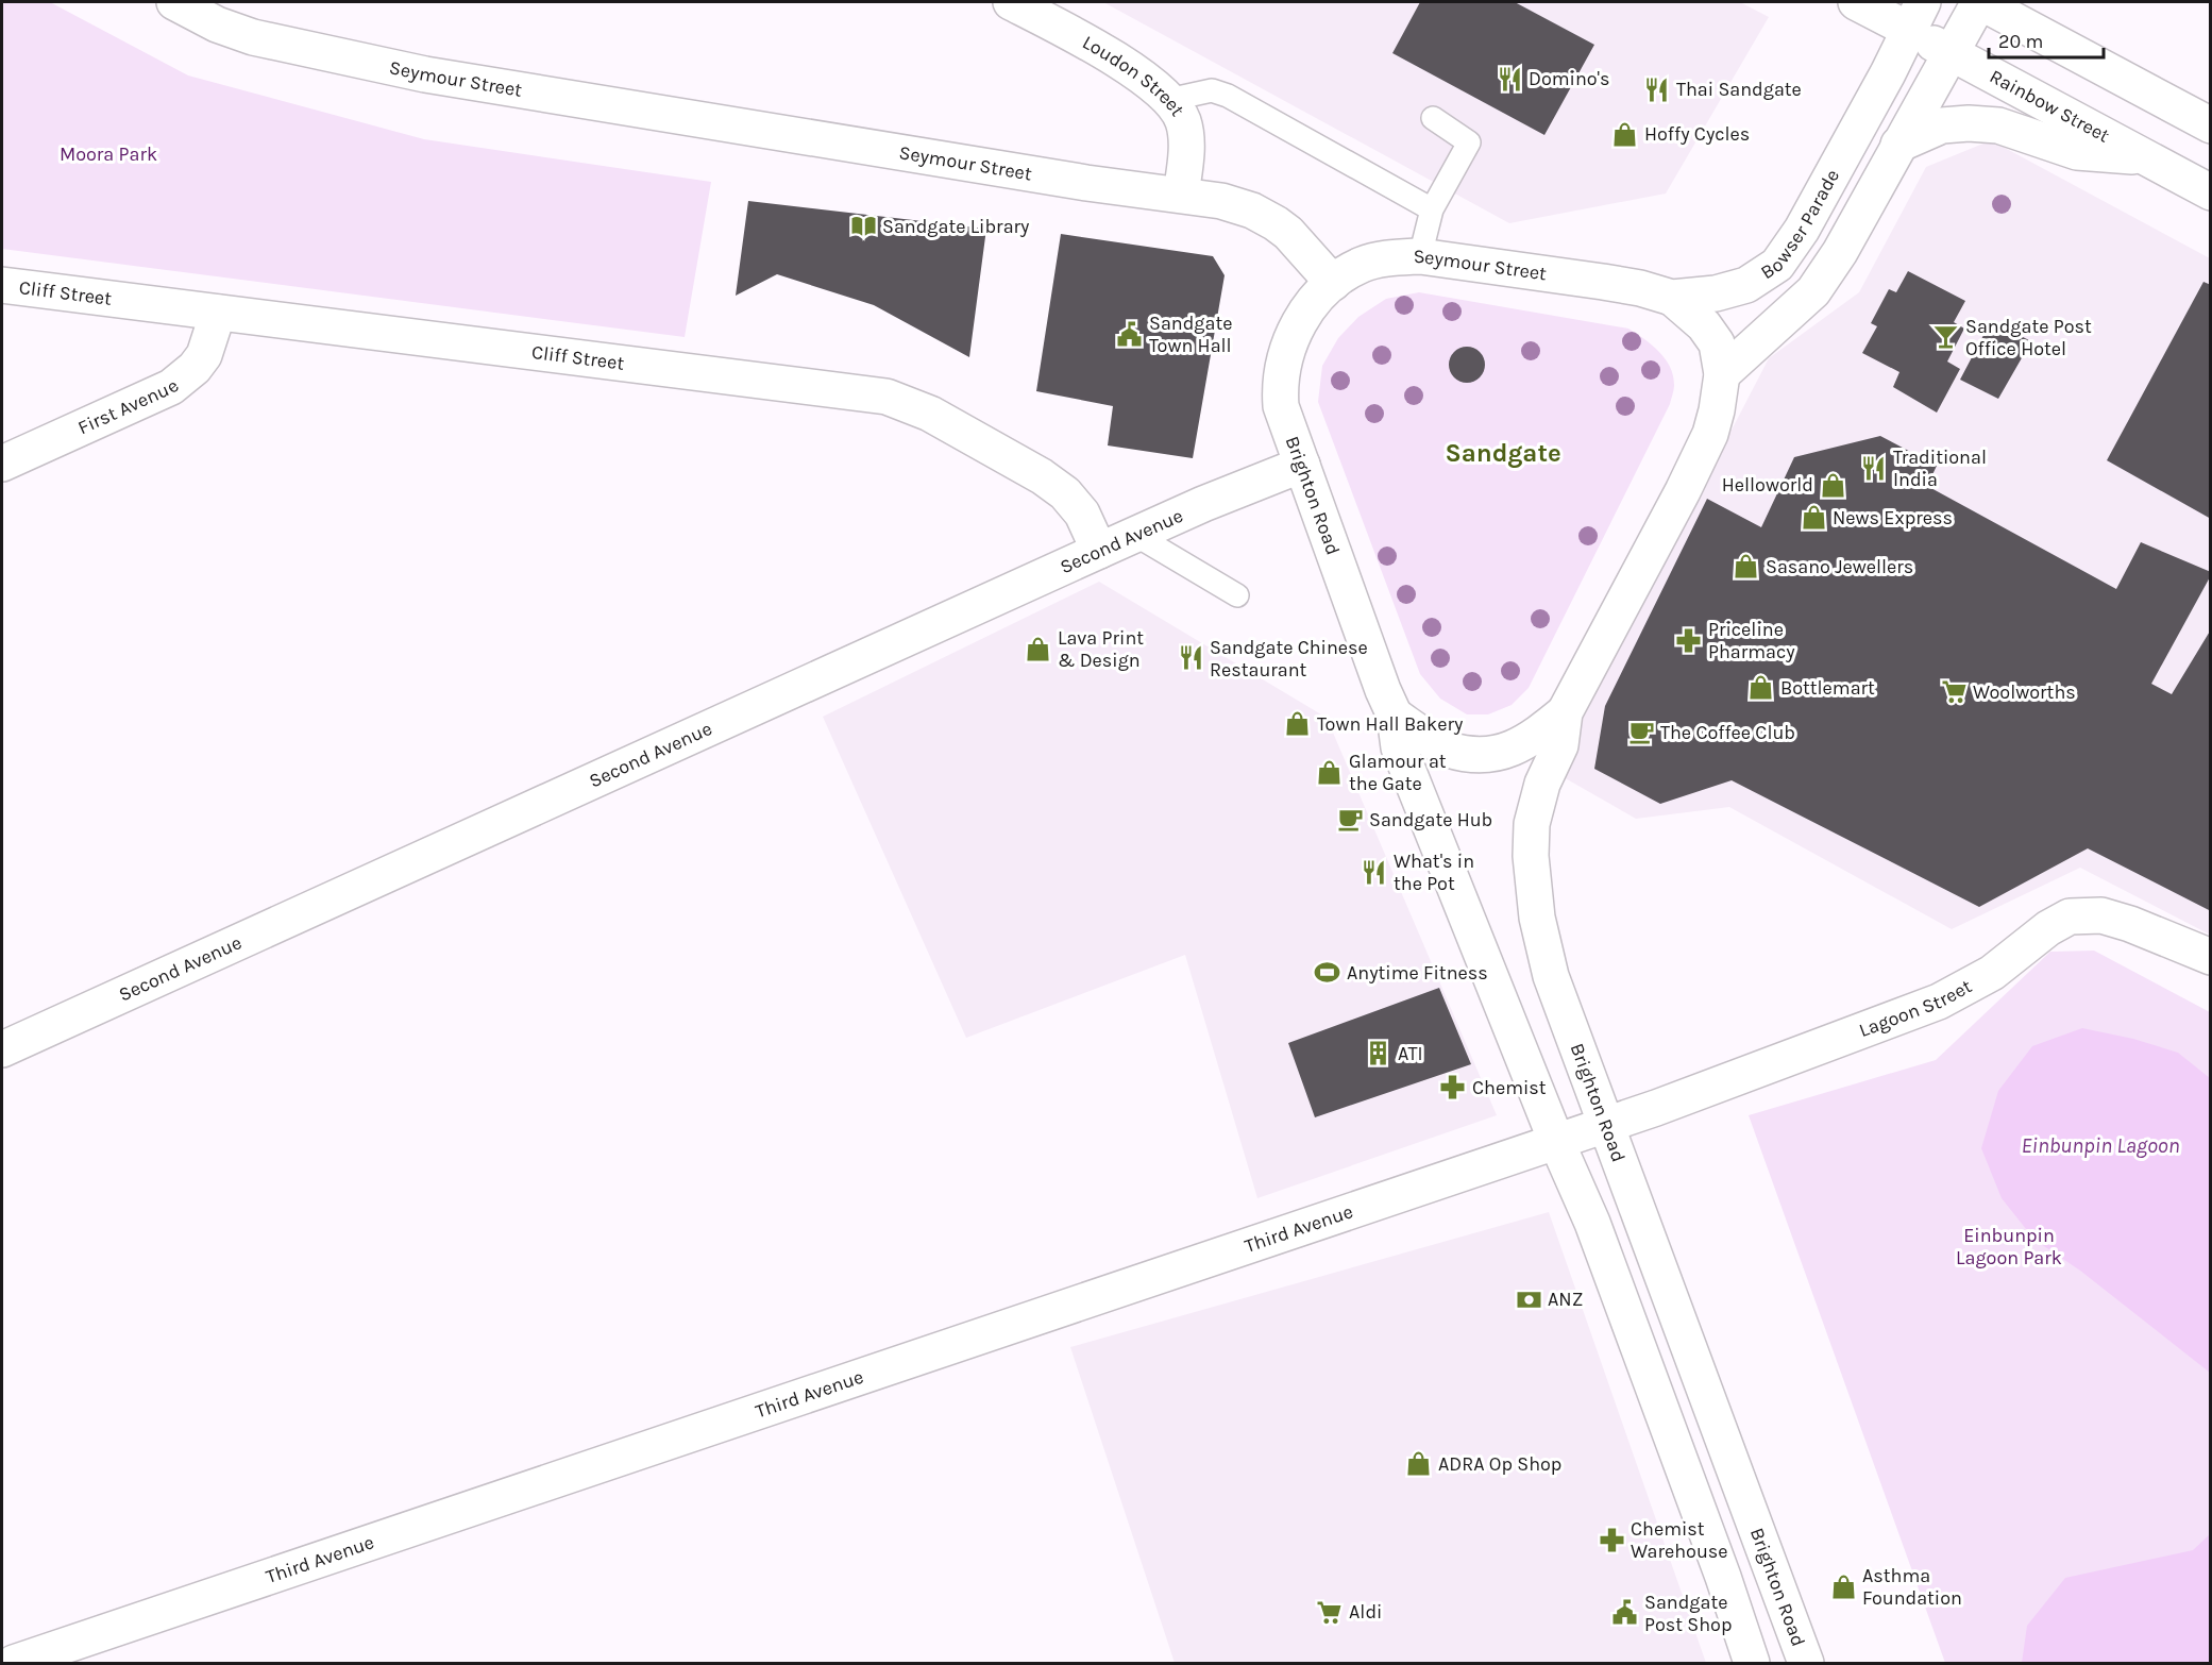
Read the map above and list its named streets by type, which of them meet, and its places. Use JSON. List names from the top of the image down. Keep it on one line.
{"streets":{"street":["Seymour Street","Loudon Street","Rainbow Street","Bowser Parade","Cliff Street","First Avenue","Brighton Road","Second Avenue","Lagoon Street","Third Avenue"]},"crossings":[["Seymour Street","Loudon Street"],["Seymour Street","Bowser Parade"],["Seymour Street","Brighton Road"],["Rainbow Street","Bowser Parade"],["Cliff Street","First Avenue"],["Cliff Street","Second Avenue"],["Brighton Road","Second Avenue"],["Brighton Road","Lagoon Street"],["Brighton Road","Third Avenue"],["Lagoon Street","Third Avenue"]],"districts":["Sandgate"],"water":["Einbunpin Lagoon"],"parks":["Moora Park","Einbunpin Lagoon Park"],"places":{"restaurant":["Domino's","Thai Sandgate","Traditional India","Sandgate Chinese Restaurant","What's in the Pot"],"shop":["Hoffy Cycles","Helloworld","News Express","Sasano Jewellers","Lava Print & Design","Bottlemart","Town Hall Bakery","Glamour at the Gate","ADRA Op Shop","Asthma Foundation"],"library":["Sandgate Library"],"public building":["Sandgate Town Hall","Sandgate Post Shop"],"bar":["Sandgate Post Office Hotel"],"pharmacy":["Priceline Pharmacy","Chemist","Chemist Warehouse"],"supermarket":["Woolworths","Aldi"],"cafe":["The Coffee Club","Sandgate Hub"],"sports":["Anytime Fitness"],"building":["ATI"],"bank":["ANZ"]},"scale_bar":"20 m"}
